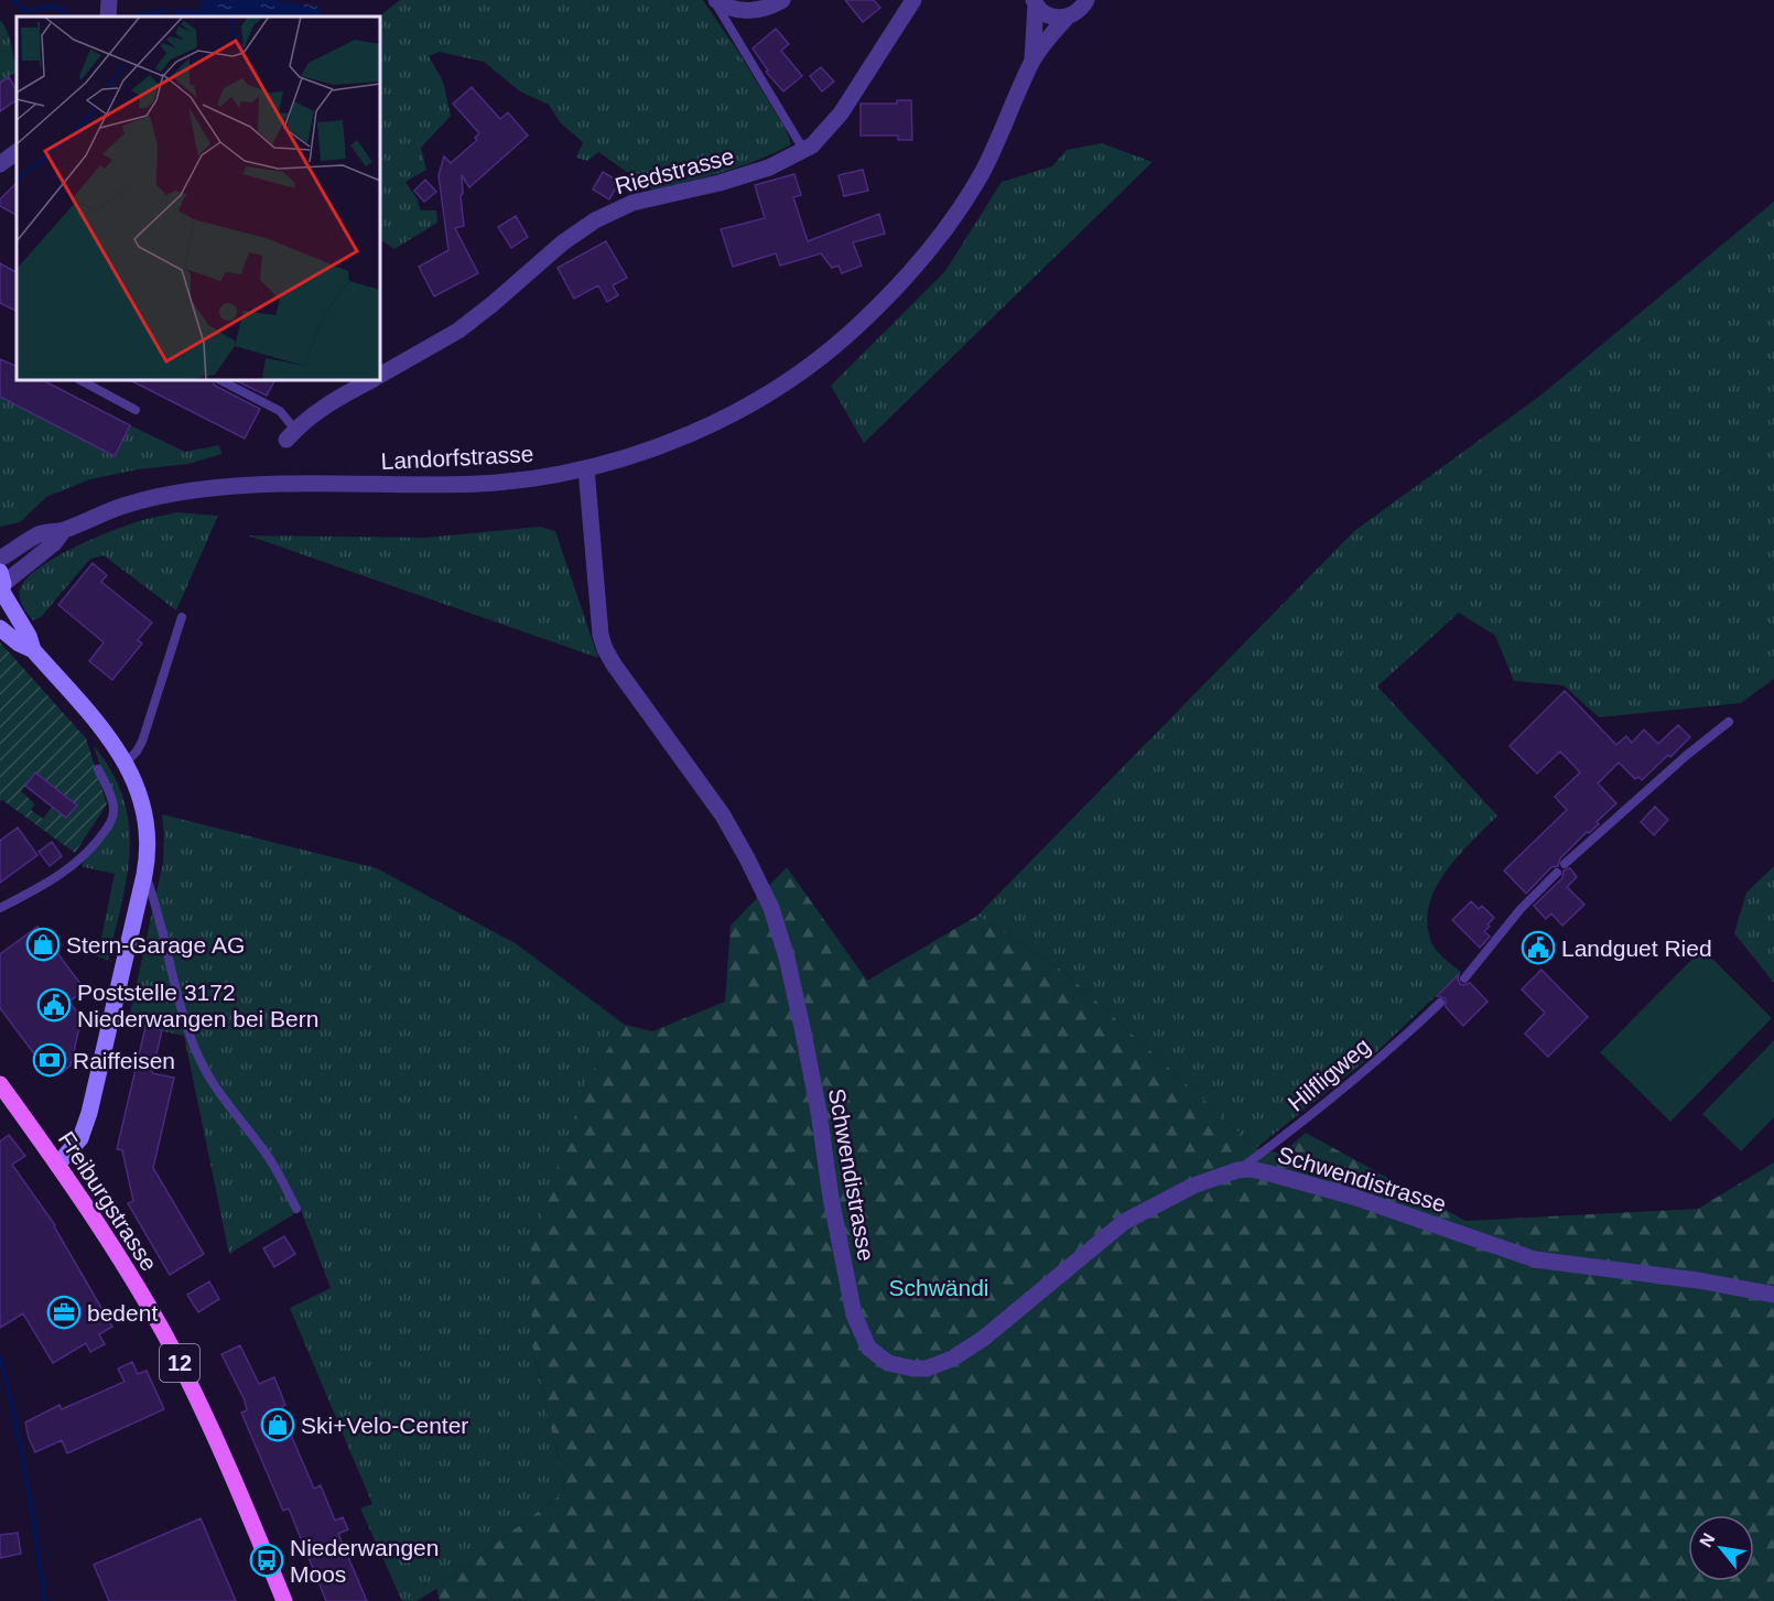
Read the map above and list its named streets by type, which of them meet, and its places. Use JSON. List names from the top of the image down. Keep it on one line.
{"streets":{"main road":["Freiburgstrasse","12"],"street":["Riedstrasse","Landorfstrasse","Schwendistrasse"],"lane":["Hilfligweg"]},"crossings":[["Landorfstrasse","Schwendistrasse"],["Hilfligweg","Schwendistrasse"]],"parks":["Schwändi"],"places":{"shop":["Stern-Garage AG","Ski+Velo-Center"],"public building":["Landguet Ried","Poststelle 3172 Niederwangen bei Bern"],"bank":["Raiffeisen"],"office":["bedent"],"bus stop":["Niederwangen Moos"]},"north":"top left"}
